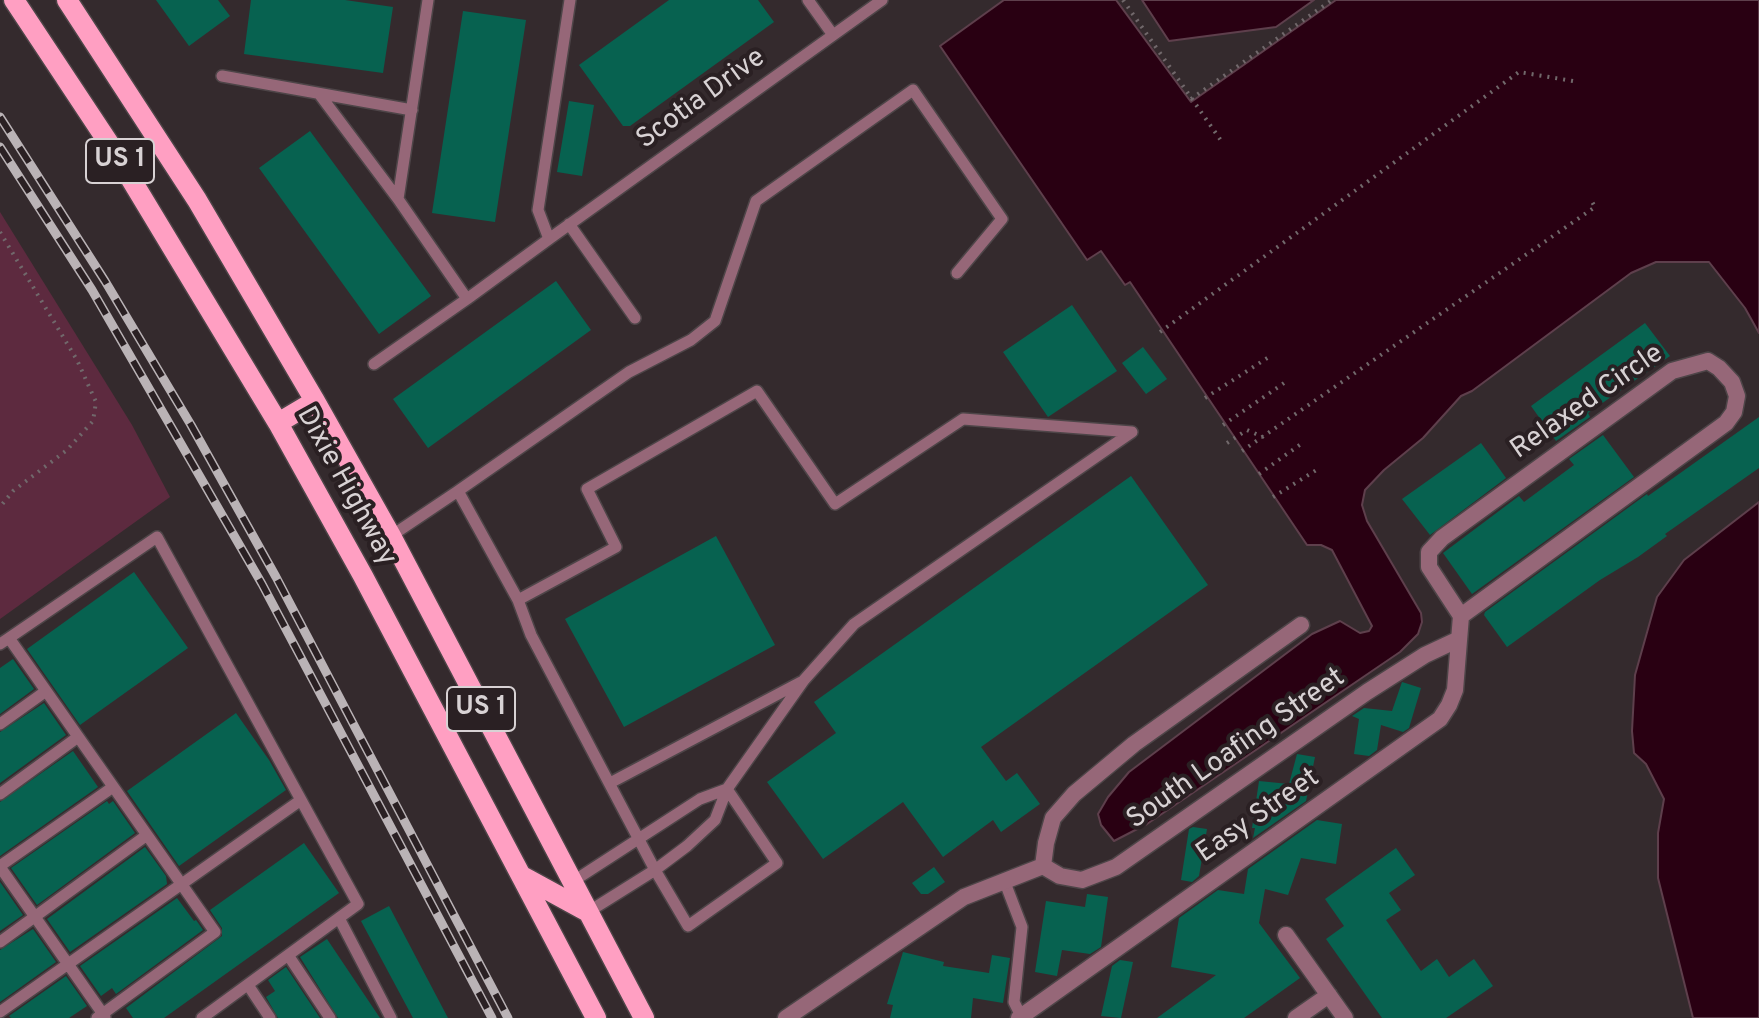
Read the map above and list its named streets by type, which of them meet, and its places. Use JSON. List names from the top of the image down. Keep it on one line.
{"streets":{"main road":["US 1","Dixie Highway"],"street":["Relaxed Circle","South Loafing Street","Easy Street"],"lane":["Scotia Drive"]},"crossings":[["Relaxed Circle","Easy Street"],["South Loafing Street","Easy Street"]]}
